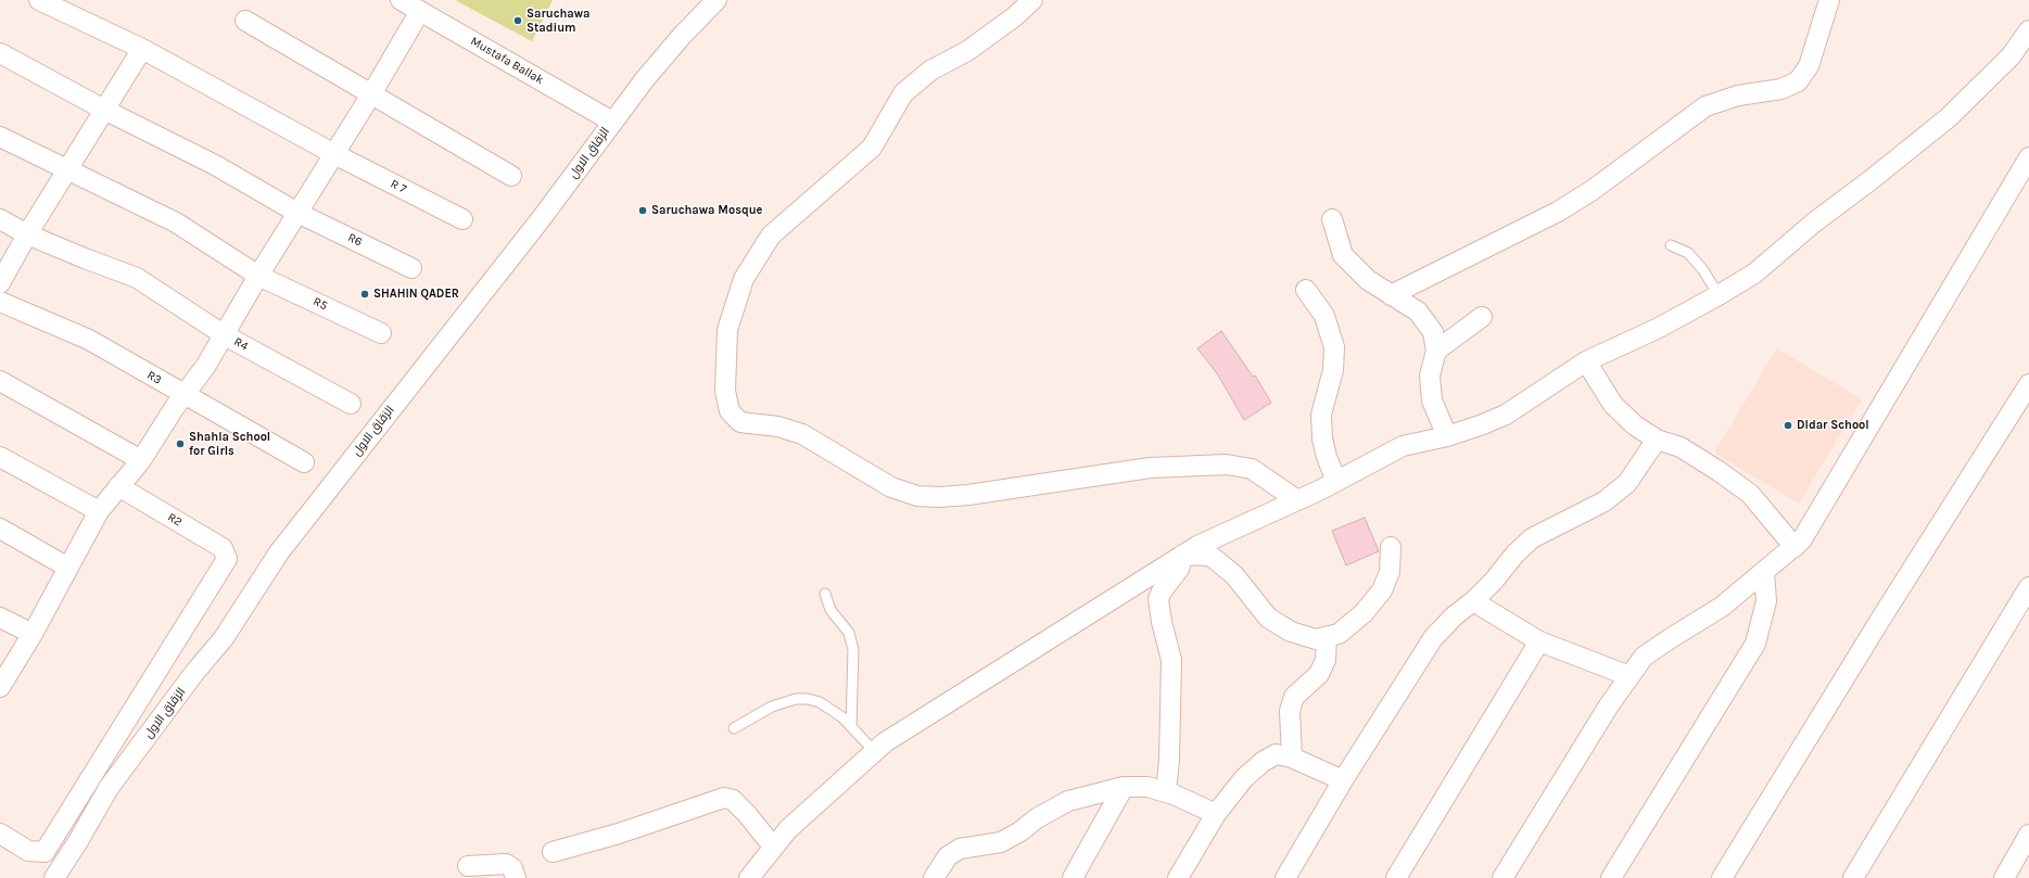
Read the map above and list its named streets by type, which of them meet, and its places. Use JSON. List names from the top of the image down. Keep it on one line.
{"streets":{"street":["Mustafa Ballak","الزقاق الاول","R 7","R6","R5","R4","R3","R2"]},"crossings":[["Mustafa Ballak","الزقاق الاول"]],"places":["Saruchawa Stadium","Saruchawa Mosque","SHAHIN QADER","Dldar School","Shahla School for Girls"]}
